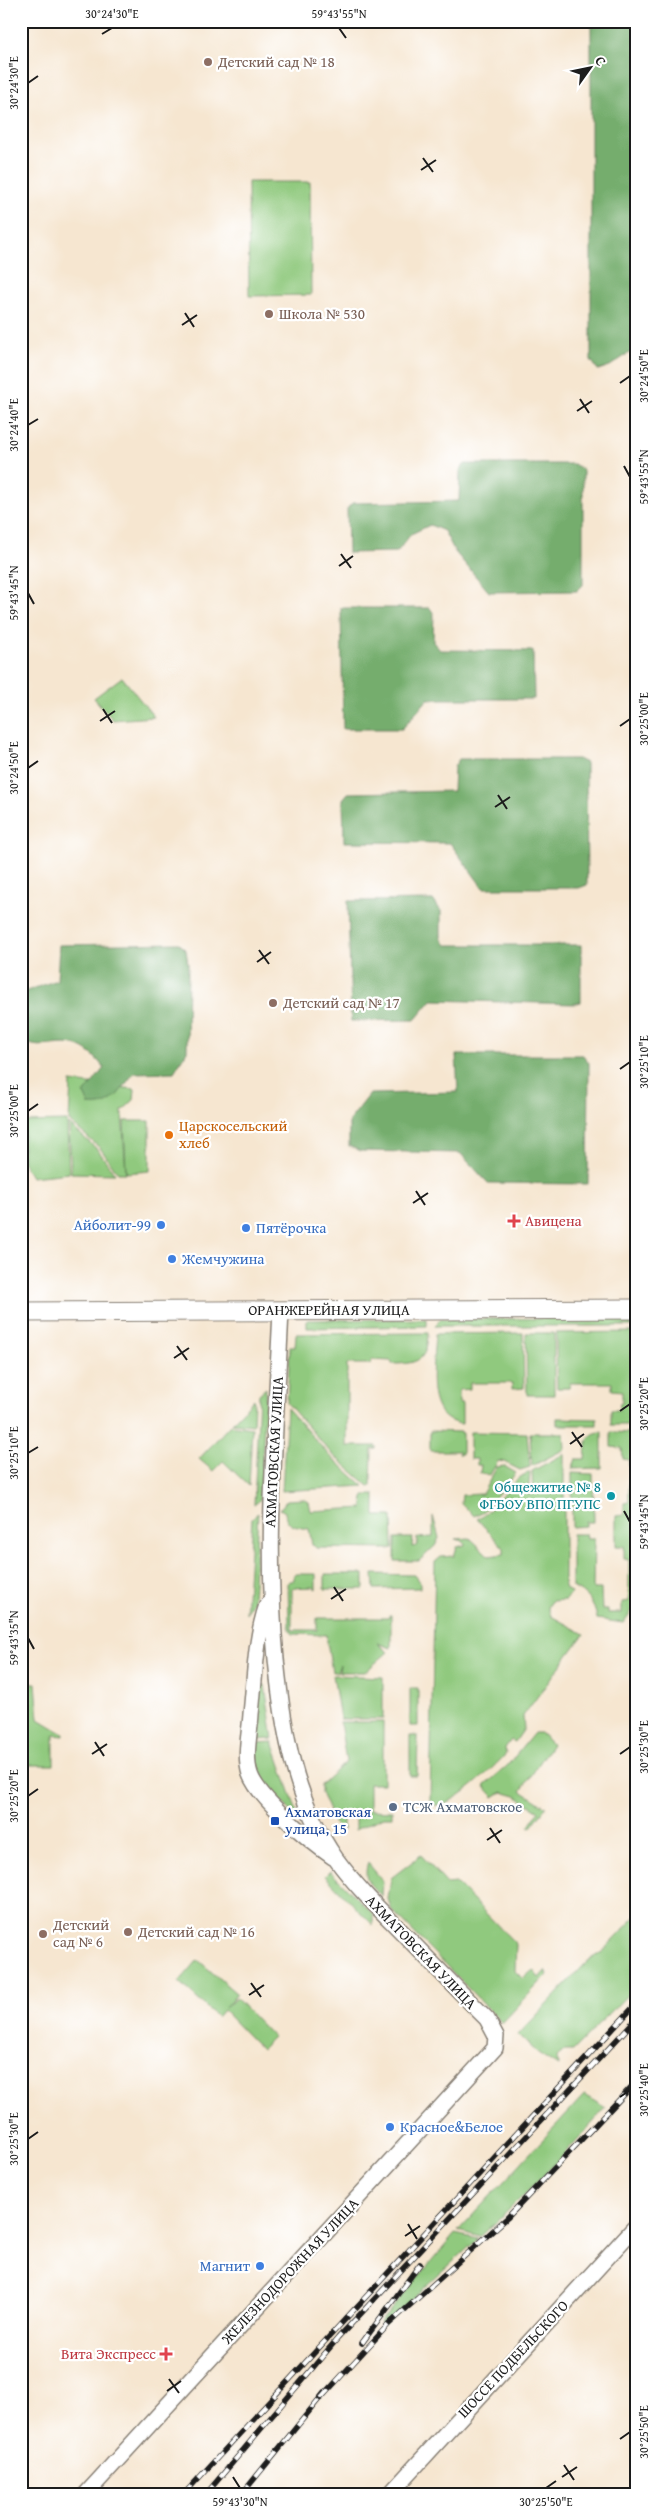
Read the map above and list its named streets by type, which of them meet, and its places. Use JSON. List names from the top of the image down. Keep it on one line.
{"streets":{"street":["ОРАНЖЕРЕЙНАЯ УЛИЦА","АХМАТОВСКАЯ УЛИЦА","ЖЕЛЕЗНОДОРОЖНАЯ УЛИЦА","ШОССЕ ПОДБЕЛЬСКОГО"]},"crossings":[["ОРАНЖЕРЕЙНАЯ УЛИЦА","АХМАТОВСКАЯ УЛИЦА"],["АХМАТОВСКАЯ УЛИЦА","ЖЕЛЕЗНОДОРОЖНАЯ УЛИЦА"]],"places":{"other":["Детский сад № 18","Школа № 530","Детский сад № 17","Царскосельский хлеб","Айболит-99","Пятёрочка","Жемчужина","Общежитие № 8 ФГБОУ ВПО ПГУПС","ТСЖ Ахматовское","Детский сад № 16","Детский сад № 6","Красное&Белое","Магнит"],"health":["Авицена","Вита Экспресс"],"transit":["Ахматовская улица, 15"]},"north":"top right","coordinates":["30°24'30\"E","59°43'55\"N","30°24'50\"E","30°24'40\"E","59°43'45\"N","30°25'00\"E","30°25'10\"E","30°25'20\"E","59°43'35\"N","30°25'30\"E","30°25'40\"E","30°25'50\"E","59°43'30\"N"]}
